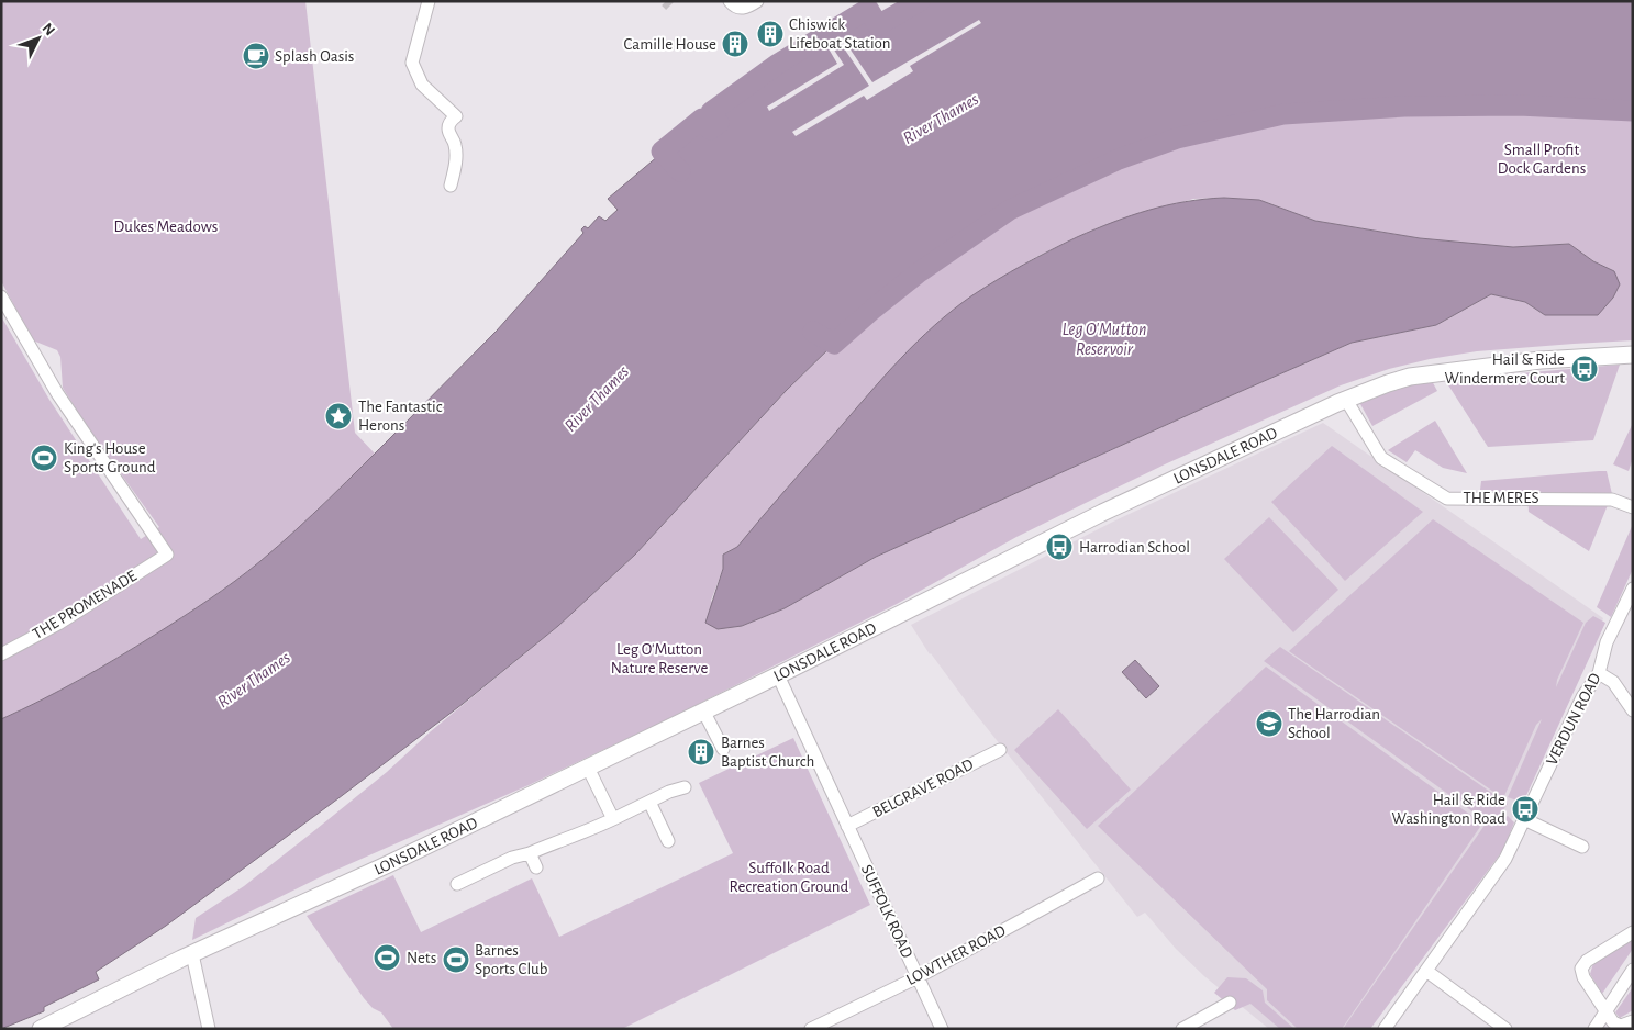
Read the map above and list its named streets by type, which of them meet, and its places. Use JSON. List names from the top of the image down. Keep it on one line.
{"streets":{"main road":["LONSDALE ROAD"],"street":["THE MERES","THE PROMENADE","VERDUN ROAD","BELGRAVE ROAD","SUFFOLK ROAD","LOWTHER ROAD"]},"crossings":[["LONSDALE ROAD","THE MERES"],["LONSDALE ROAD","SUFFOLK ROAD"],["BELGRAVE ROAD","SUFFOLK ROAD"],["SUFFOLK ROAD","LOWTHER ROAD"]],"water":["River Thames","Leg O'Mutton Reservoir"],"parks":["Small Profit Dock Gardens","Dukes Meadows","Leg O'Mutton Nature Reserve","Suffolk Road Recreation Ground"],"places":{"building":["Chiswick Lifeboat Station","Camille House","Barnes Baptist Church"],"cafe":["Splash Oasis"],"bus stop":["Hail & Ride Windermere Court","Harrodian School","Hail & Ride Washington Road"],"place":["The Fantastic Herons"],"sports":["King's House Sports Ground","Nets","Barnes Sports Club"],"school or university":["The Harrodian School"]},"north":"top right"}
